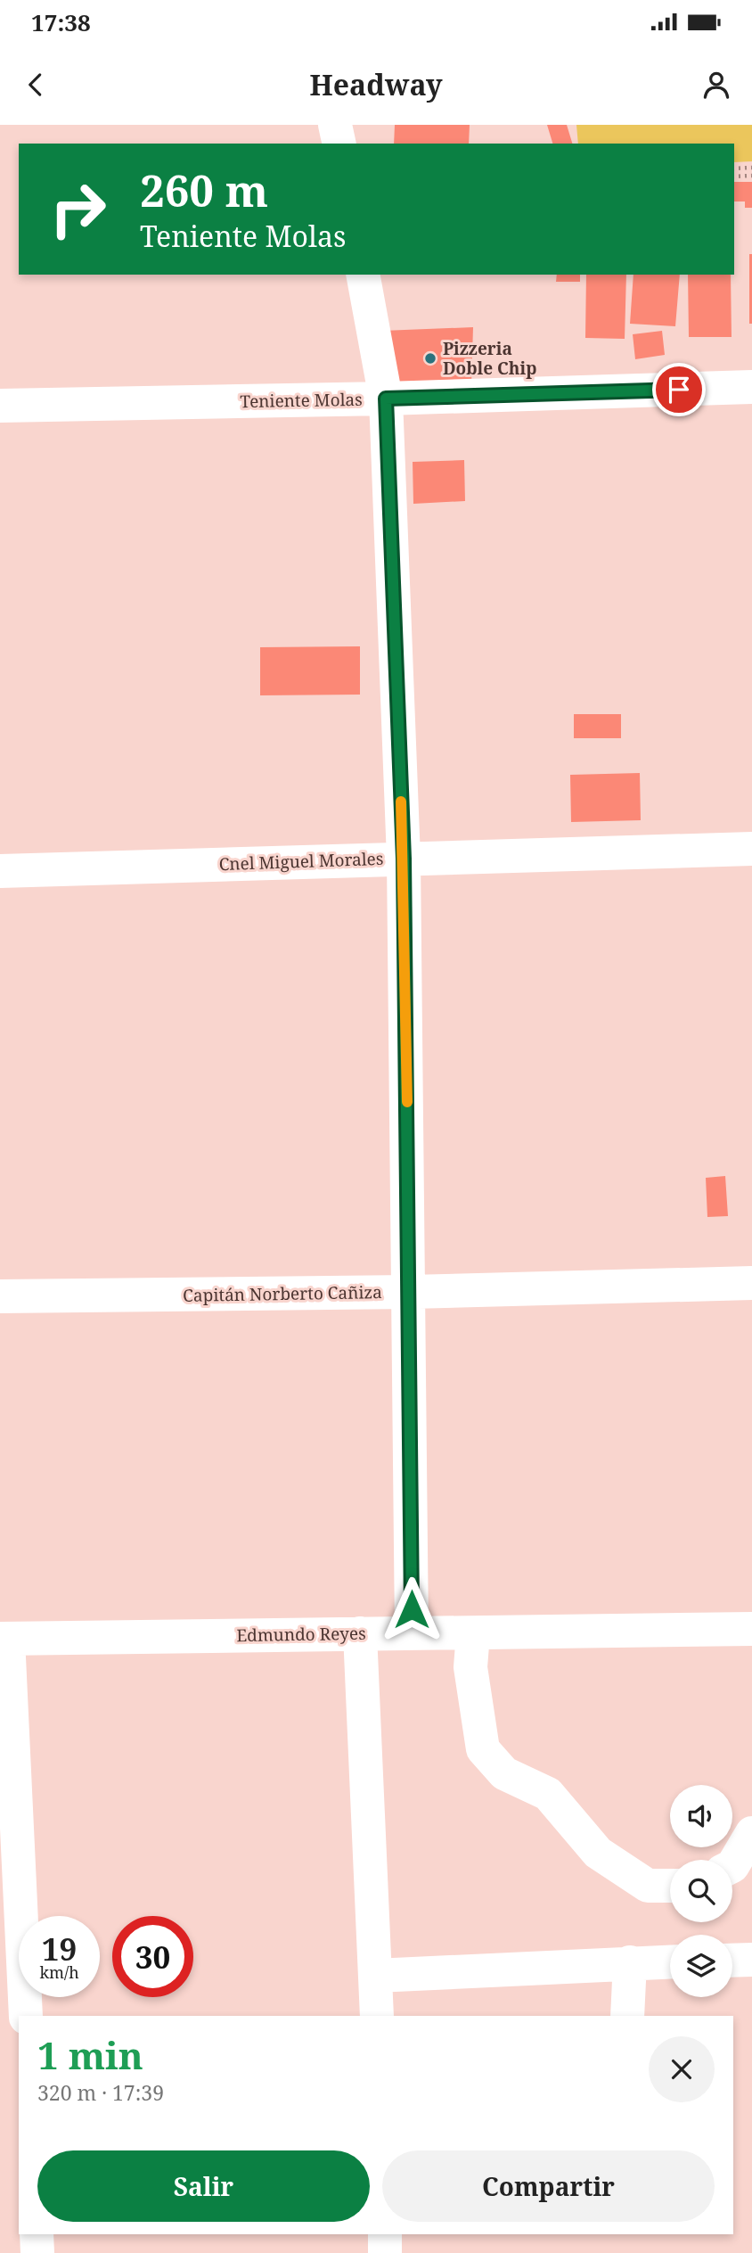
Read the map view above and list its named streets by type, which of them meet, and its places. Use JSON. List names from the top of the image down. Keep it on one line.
{"streets":{"street":["Teniente Molas","Cnel Miguel Morales","Capitán Norberto Cañiza","Edmundo Reyes"]},"places":["Pizzeria Doble Chip"],"page":{"status":"17:38","header":"Headway","turn":["260 m","Teniente Molas"],"speed":"19 km/h","limit":"30","heading":["1 min","320 m · 17:39"],"buttons":["Salir","Compartir"]}}
